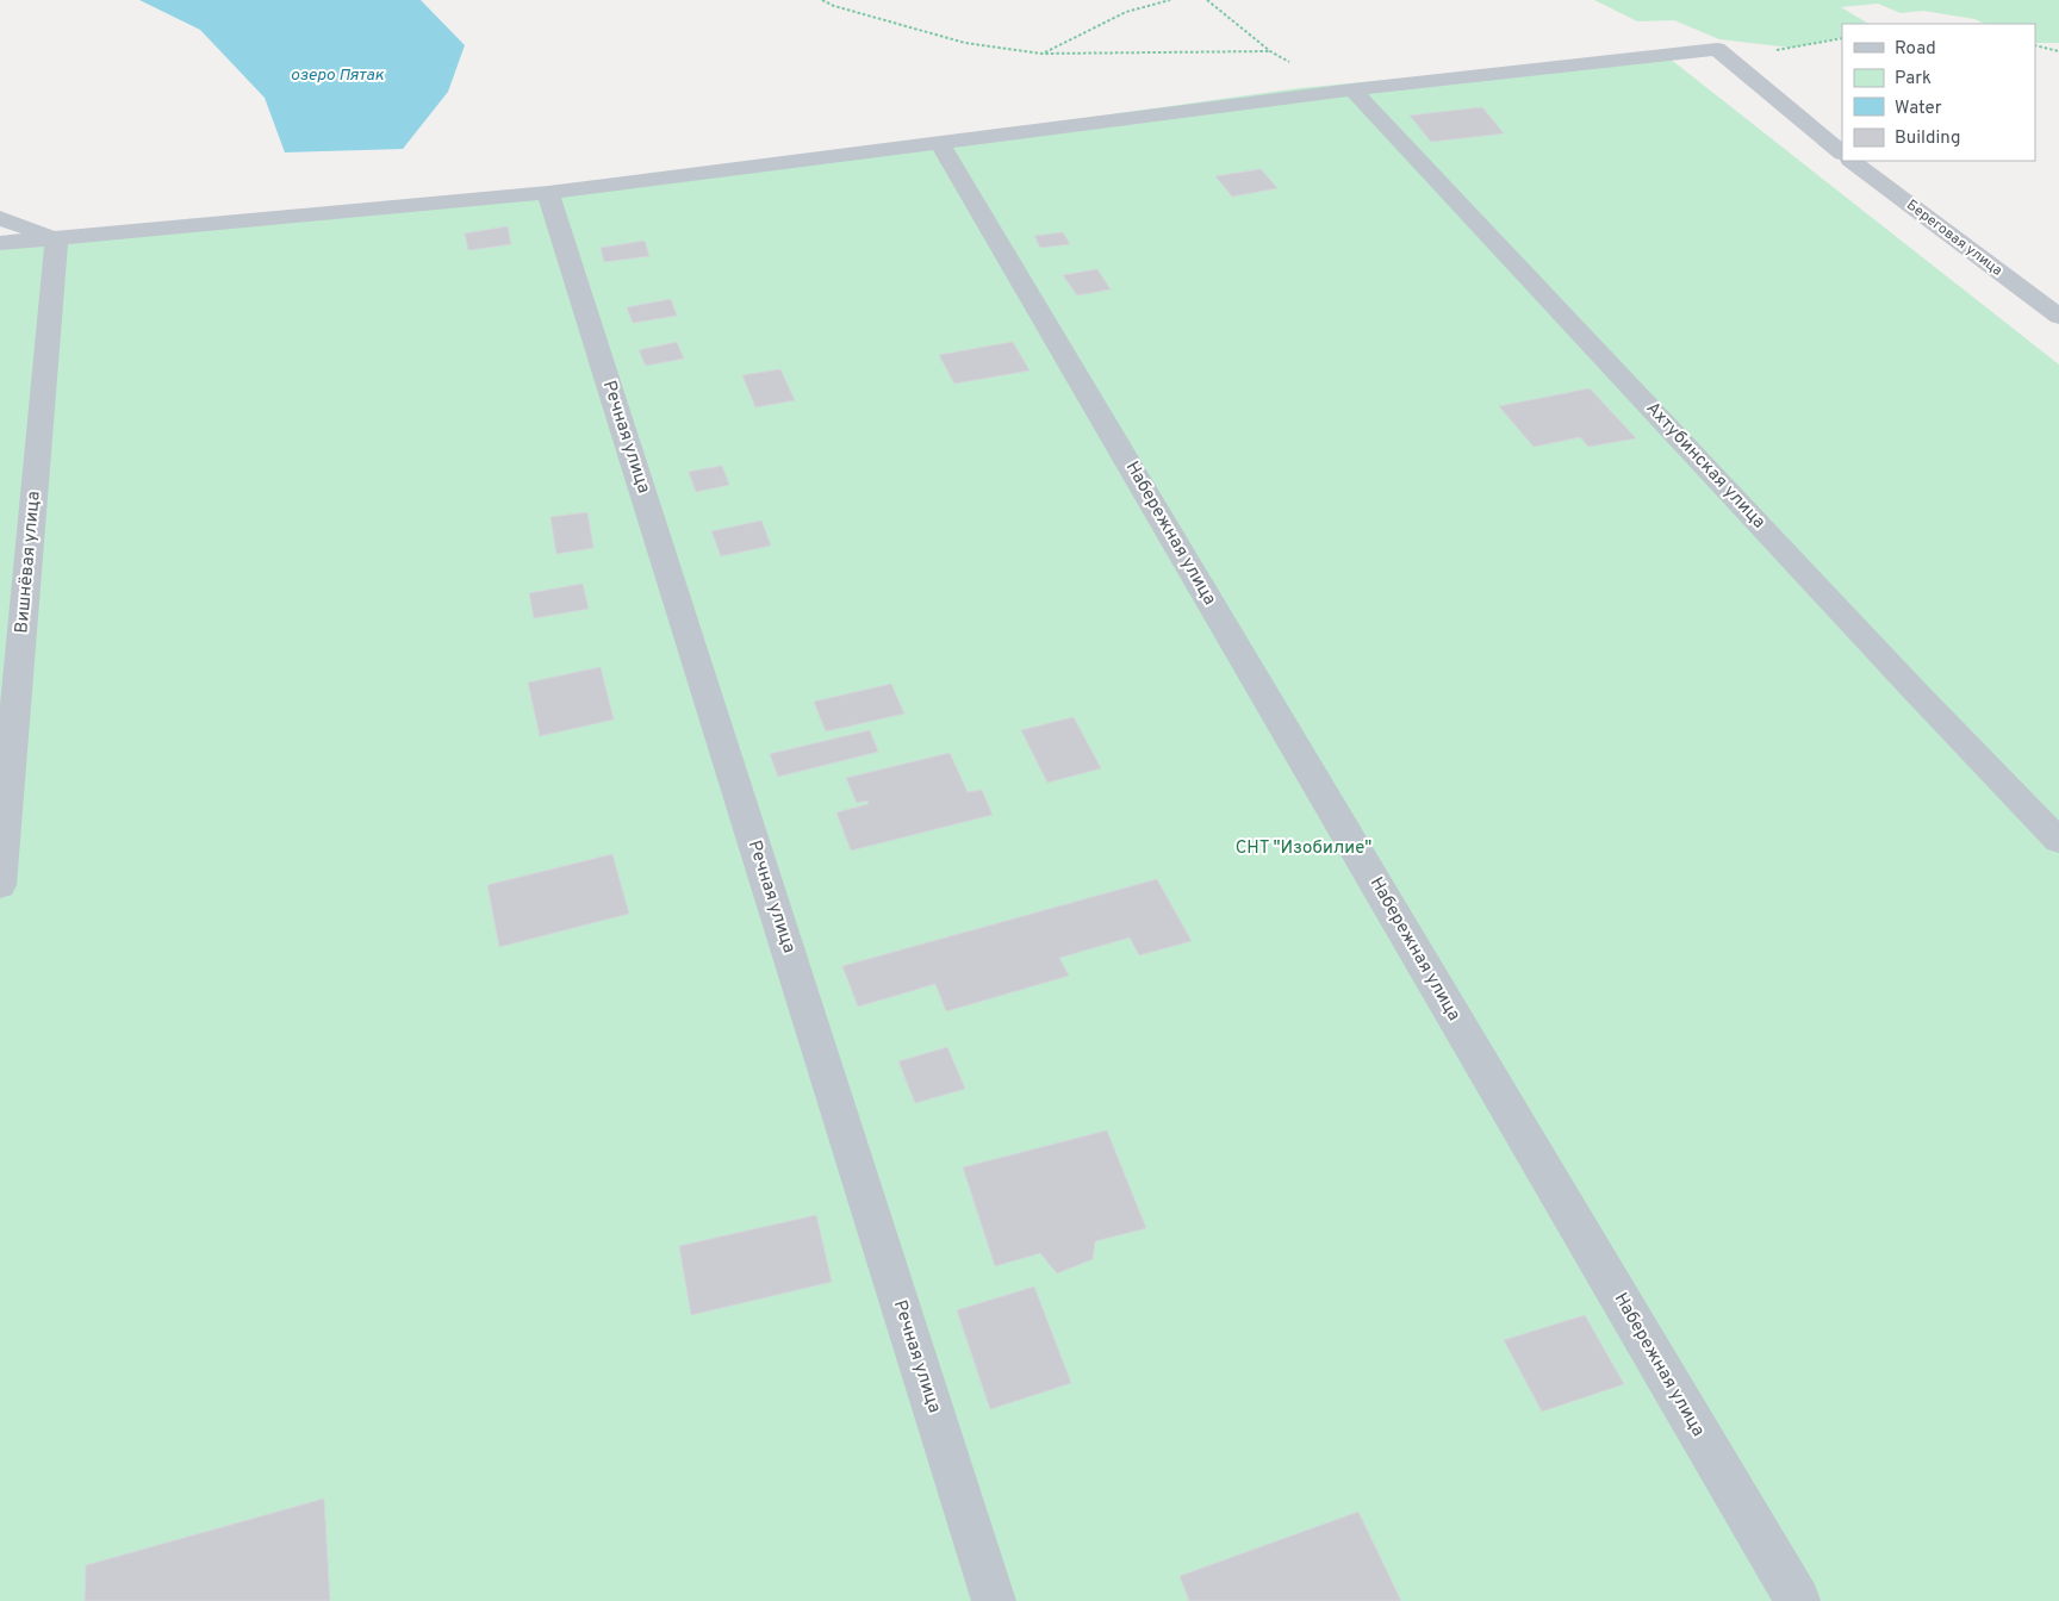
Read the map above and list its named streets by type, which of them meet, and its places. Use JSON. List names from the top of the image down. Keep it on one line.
{"streets":{"street":["Береговая улица","Речная улица","Ахтубинская улица","Набережная улица","Вишнёвая улица"]},"water":["озеро Пятак"],"parks":["СНТ \"Изобилие\""],"legend":["Road","Park","Water","Building"]}
